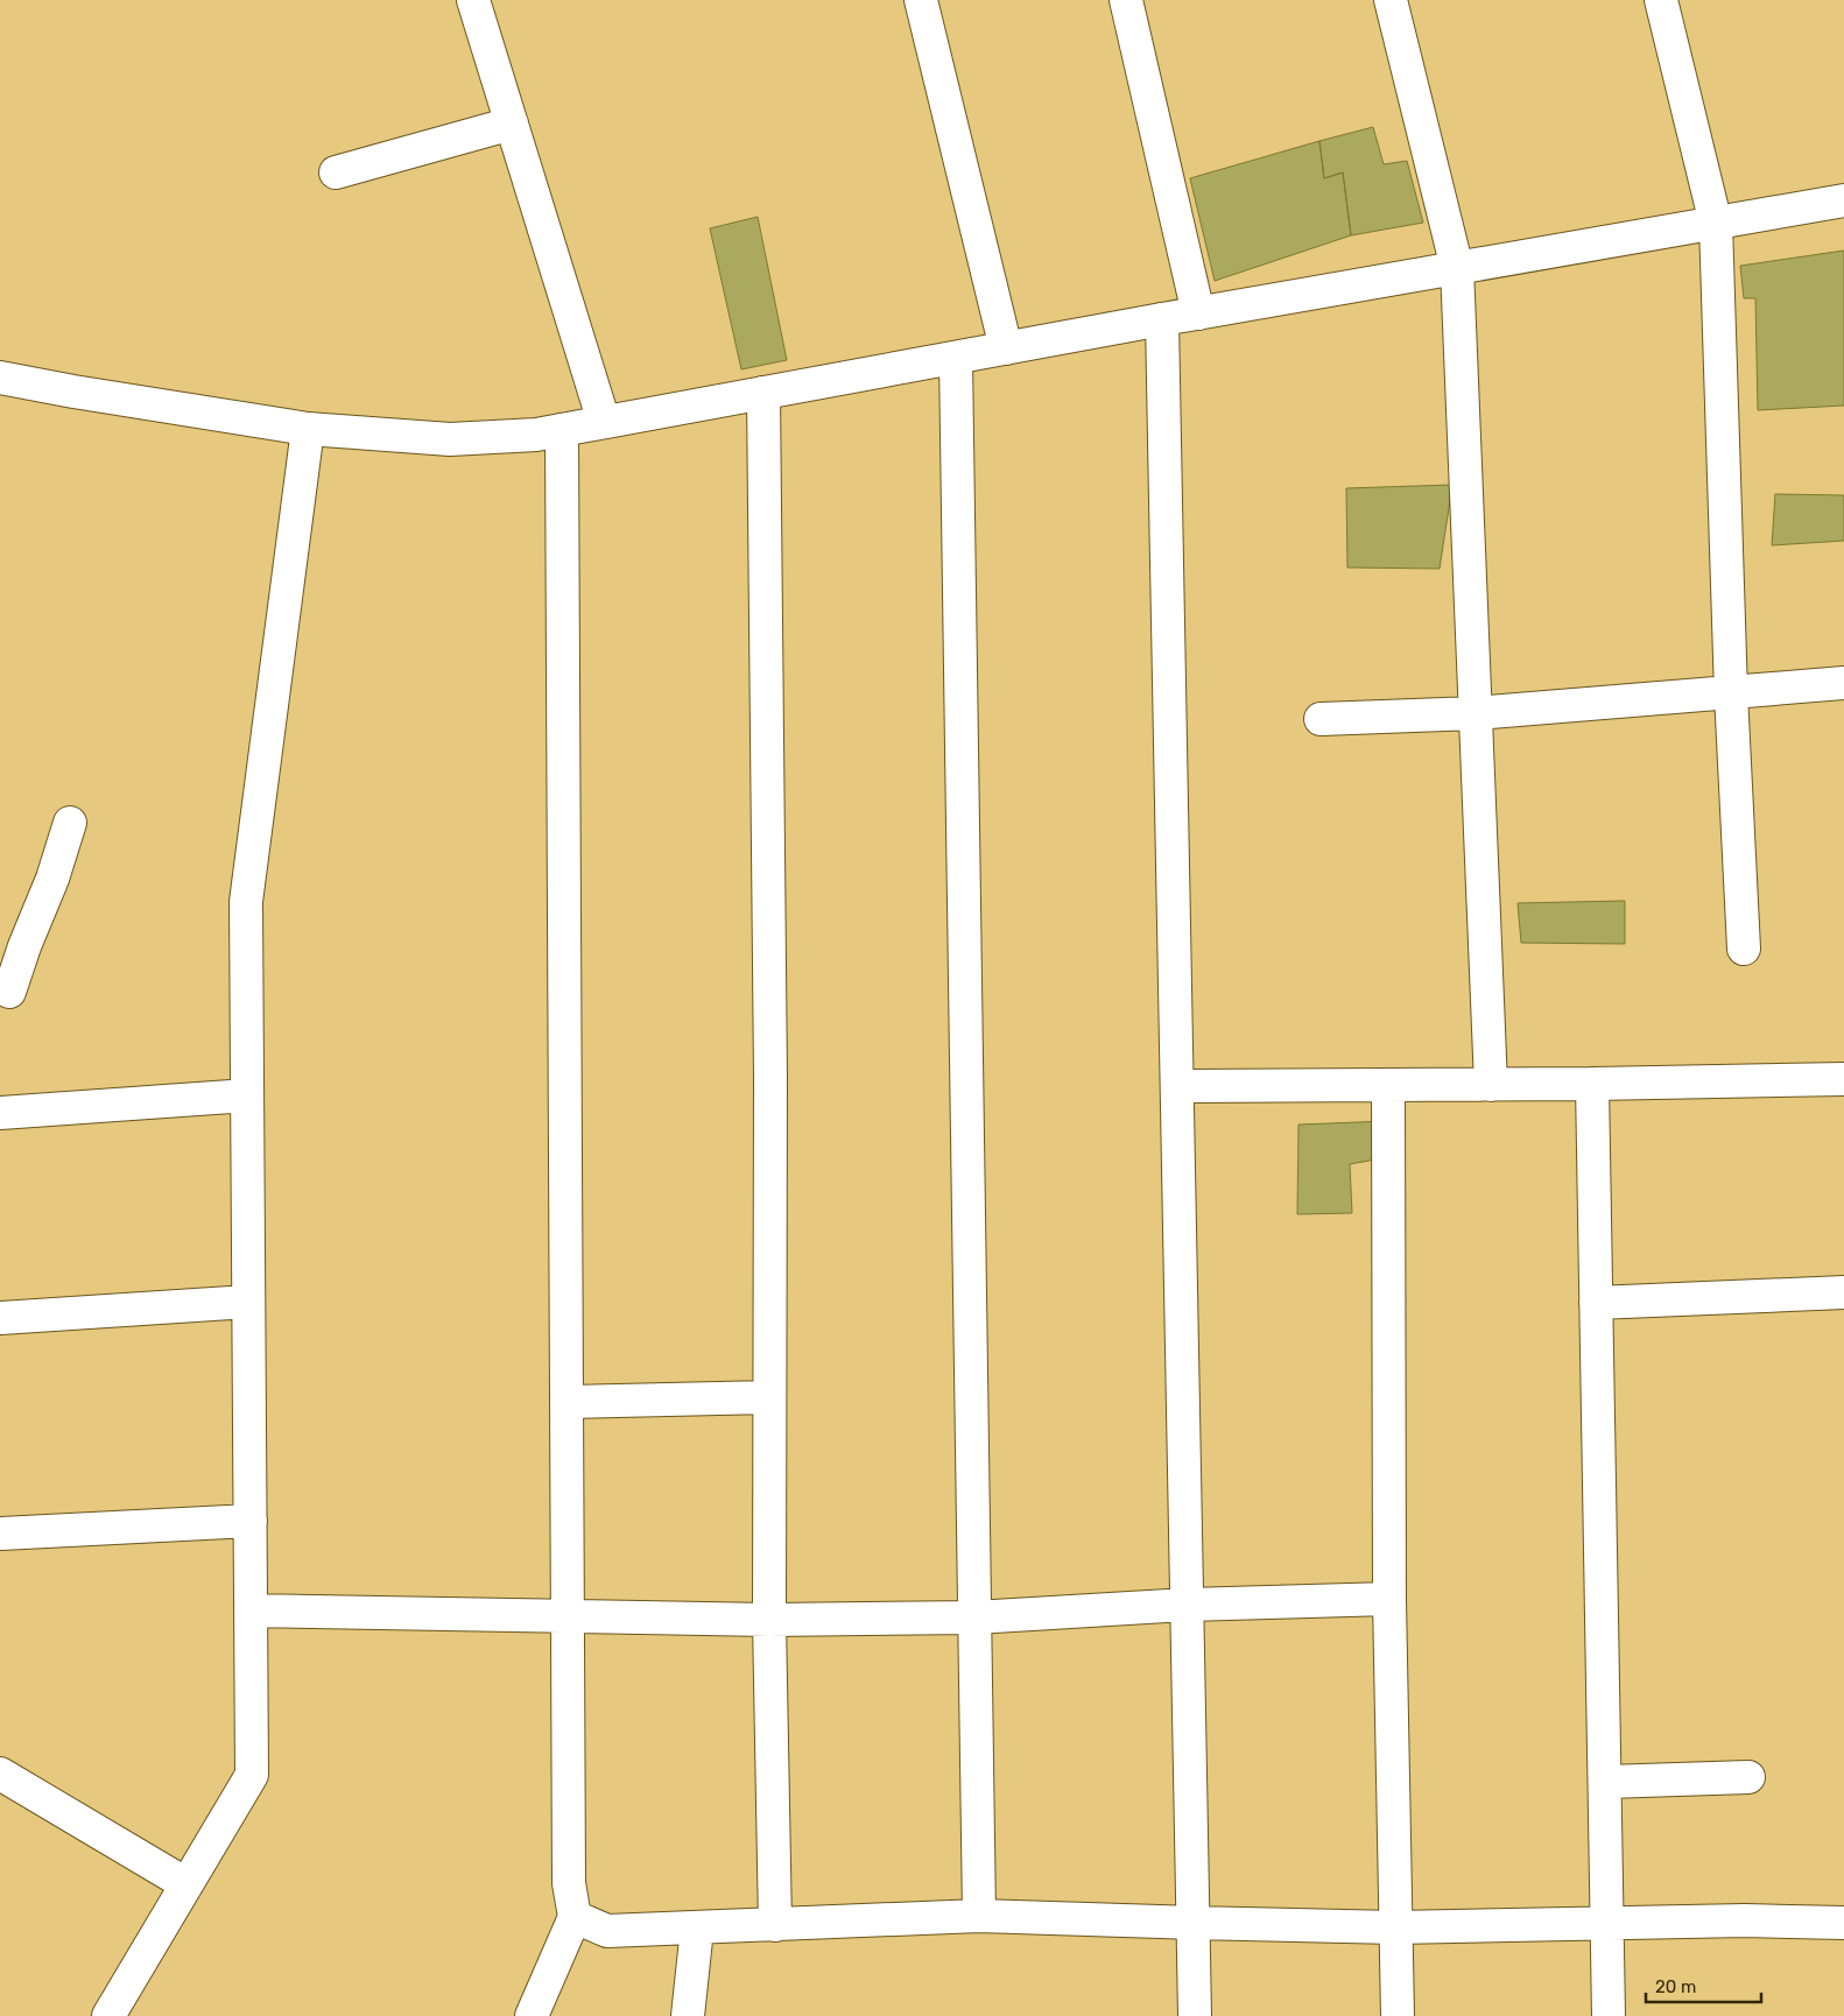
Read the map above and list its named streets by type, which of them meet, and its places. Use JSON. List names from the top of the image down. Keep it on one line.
{"scale_bar":"20 m"}
